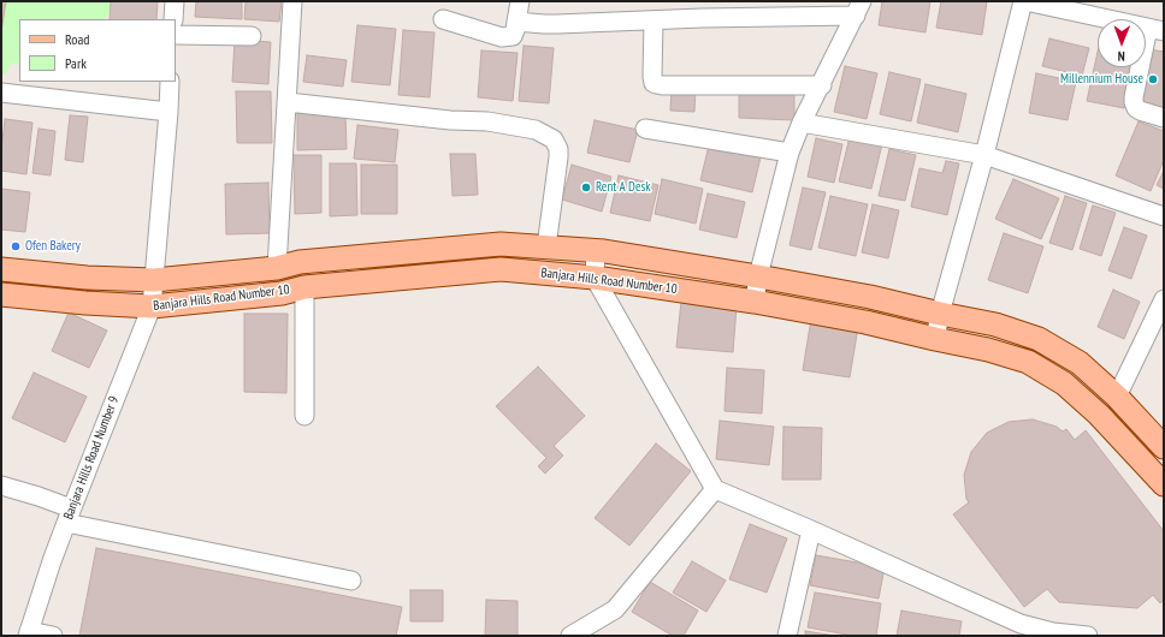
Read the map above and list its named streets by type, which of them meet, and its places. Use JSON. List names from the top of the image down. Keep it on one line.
{"streets":{"main road":["Banjara Hills Road Number 10"],"street":["Banjara Hills Road Number 9"]},"crossings":[["Banjara Hills Road Number 10","Banjara Hills Road Number 9"]],"places":["Millennium House","Rent A Desk","Ofen Bakery"],"legend":["Road","Park"],"north":"bottom"}
